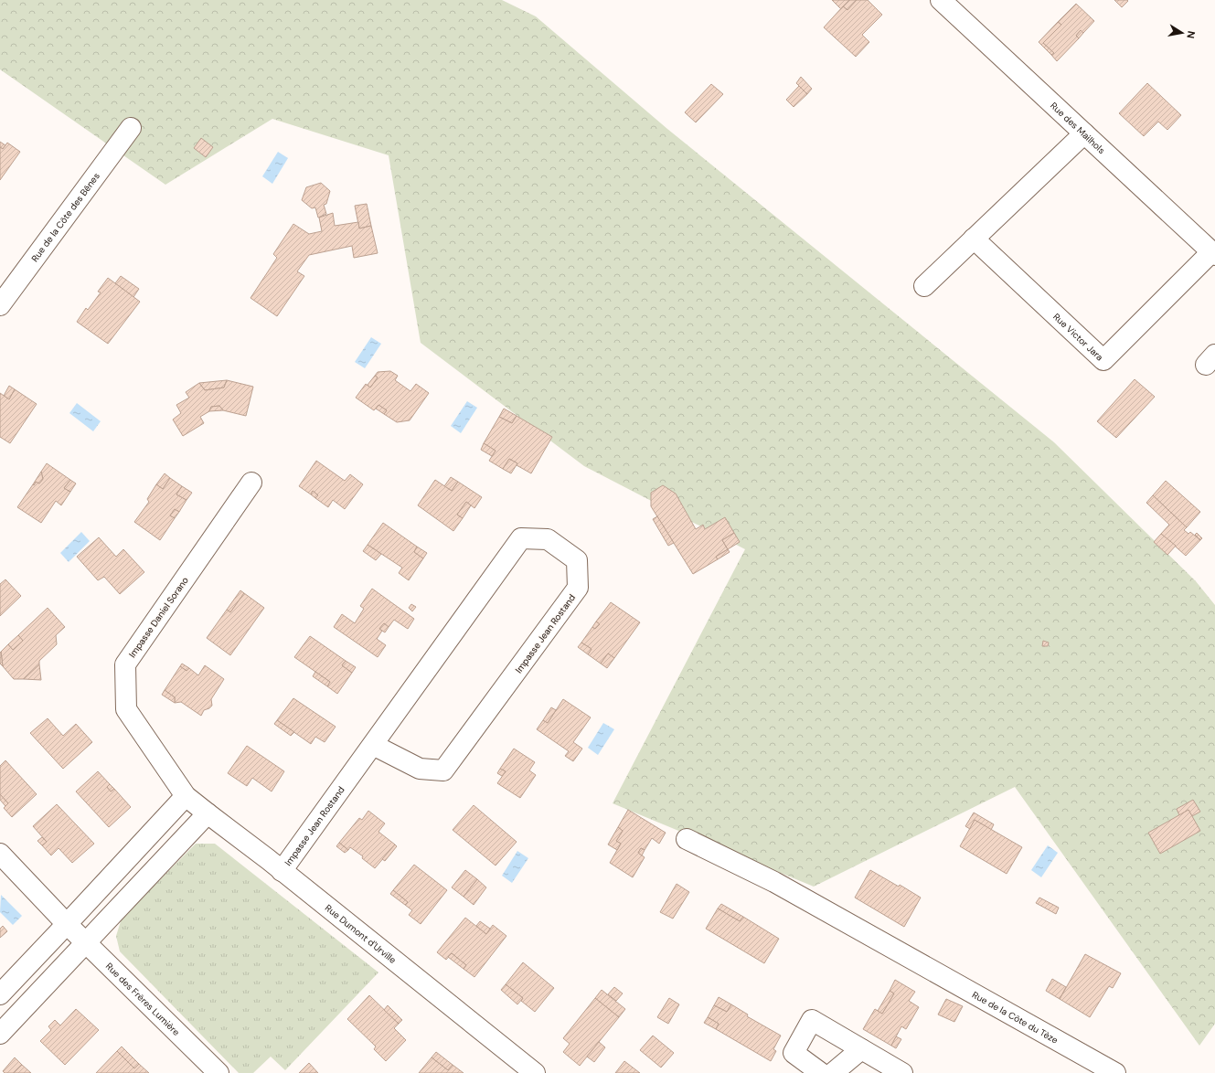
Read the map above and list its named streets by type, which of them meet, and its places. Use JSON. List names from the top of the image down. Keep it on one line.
{"streets":{"street":["Rue des Mailhols","Rue de la Côte des Bênes","Rue Victor Jara","Impasse Daniel Sorano","Impasse Jean Rostand","Rue Dumont d'Urville","Rue des Frères Lumière","Rue de la Côte du Tèze"]},"crossings":[["Rue des Mailhols","Rue Victor Jara"],["Impasse Daniel Sorano","Rue Dumont d'Urville"],["Impasse Jean Rostand","Rue Dumont d'Urville"]],"north":"right"}
